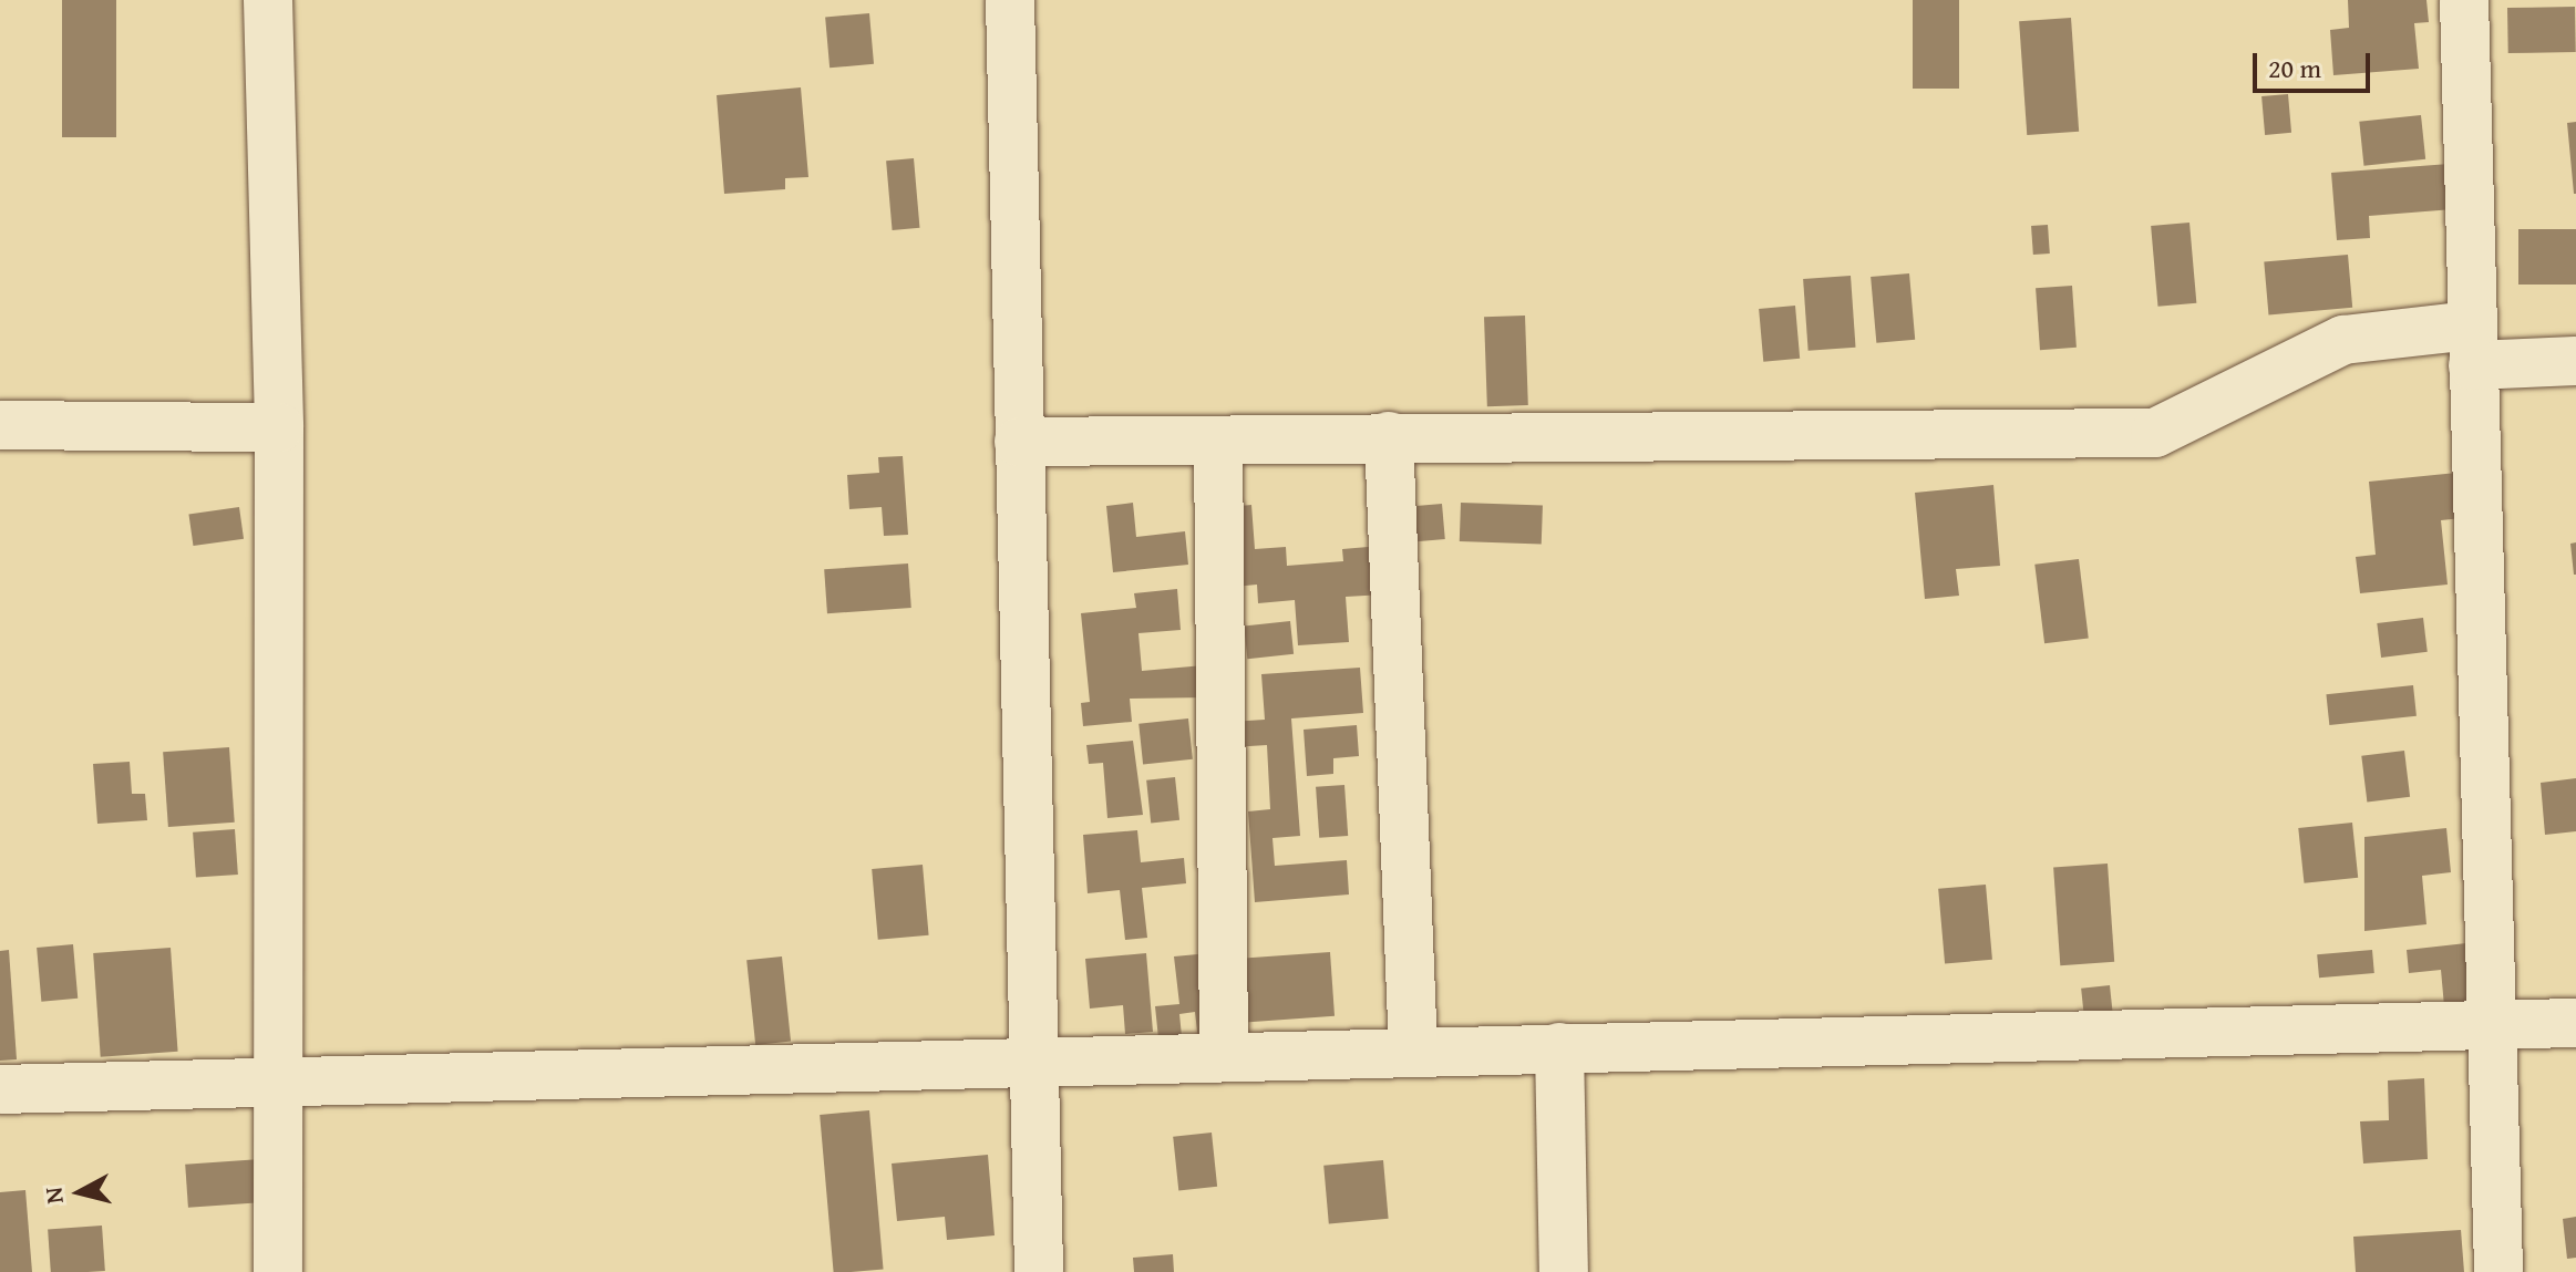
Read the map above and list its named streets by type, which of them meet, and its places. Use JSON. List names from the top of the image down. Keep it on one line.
{"scale_bar":"20 m","north":"left"}
